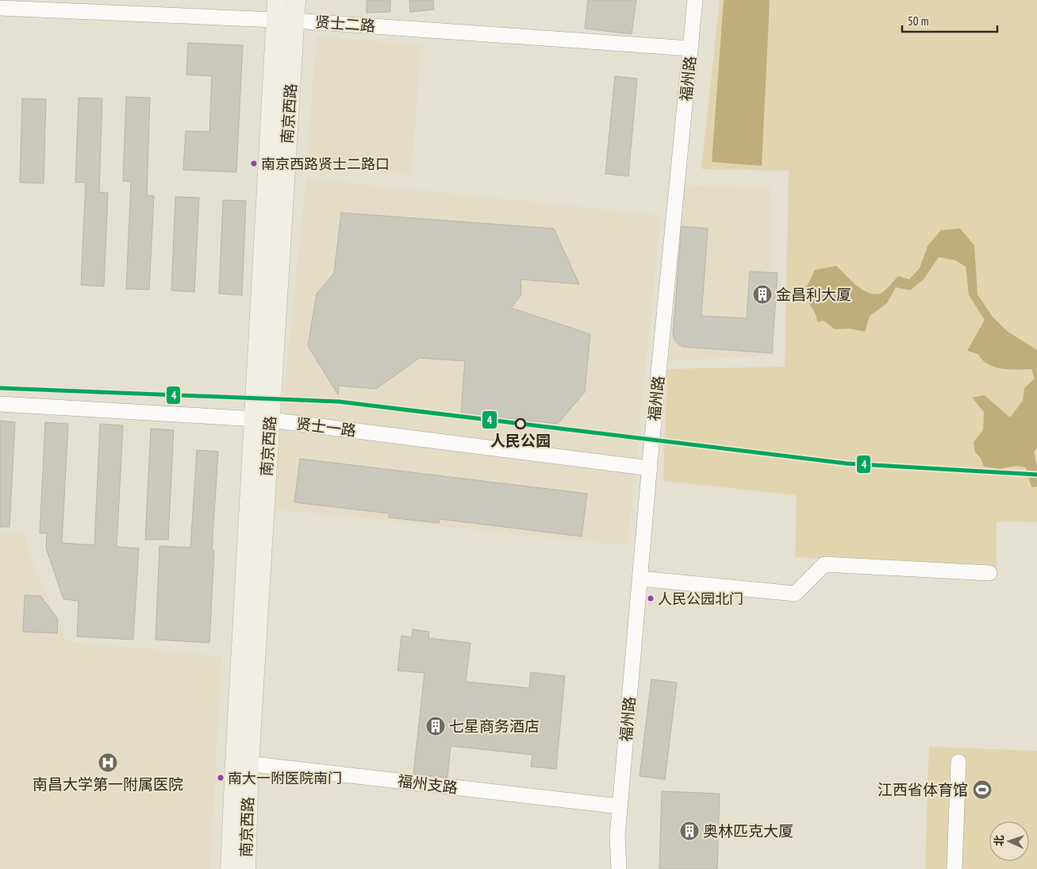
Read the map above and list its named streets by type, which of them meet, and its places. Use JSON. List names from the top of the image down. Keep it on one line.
{"streets":{"main road":["南京西路"],"street":["贤士二路","福州路","贤士一路","福州支路"]},"crossings":[["贤士二路","福州路"],["贤士二路","南京西路"],["福州路","贤士一路"],["福州路","福州支路"],["南京西路","贤士一路"],["南京西路","福州支路"]],"places":{"other":["南京西路贤士二路口","人民公园","人民公园北门","南大一附医院南门"],"building":["金昌利大厦","七星商务酒店","奥林匹克大厦"],"hospital":["南昌大学第一附属医院"],"sports":["江西省体育馆"]},"lines":["transit line 4"],"scale_bar":"50 m","north":"left"}
